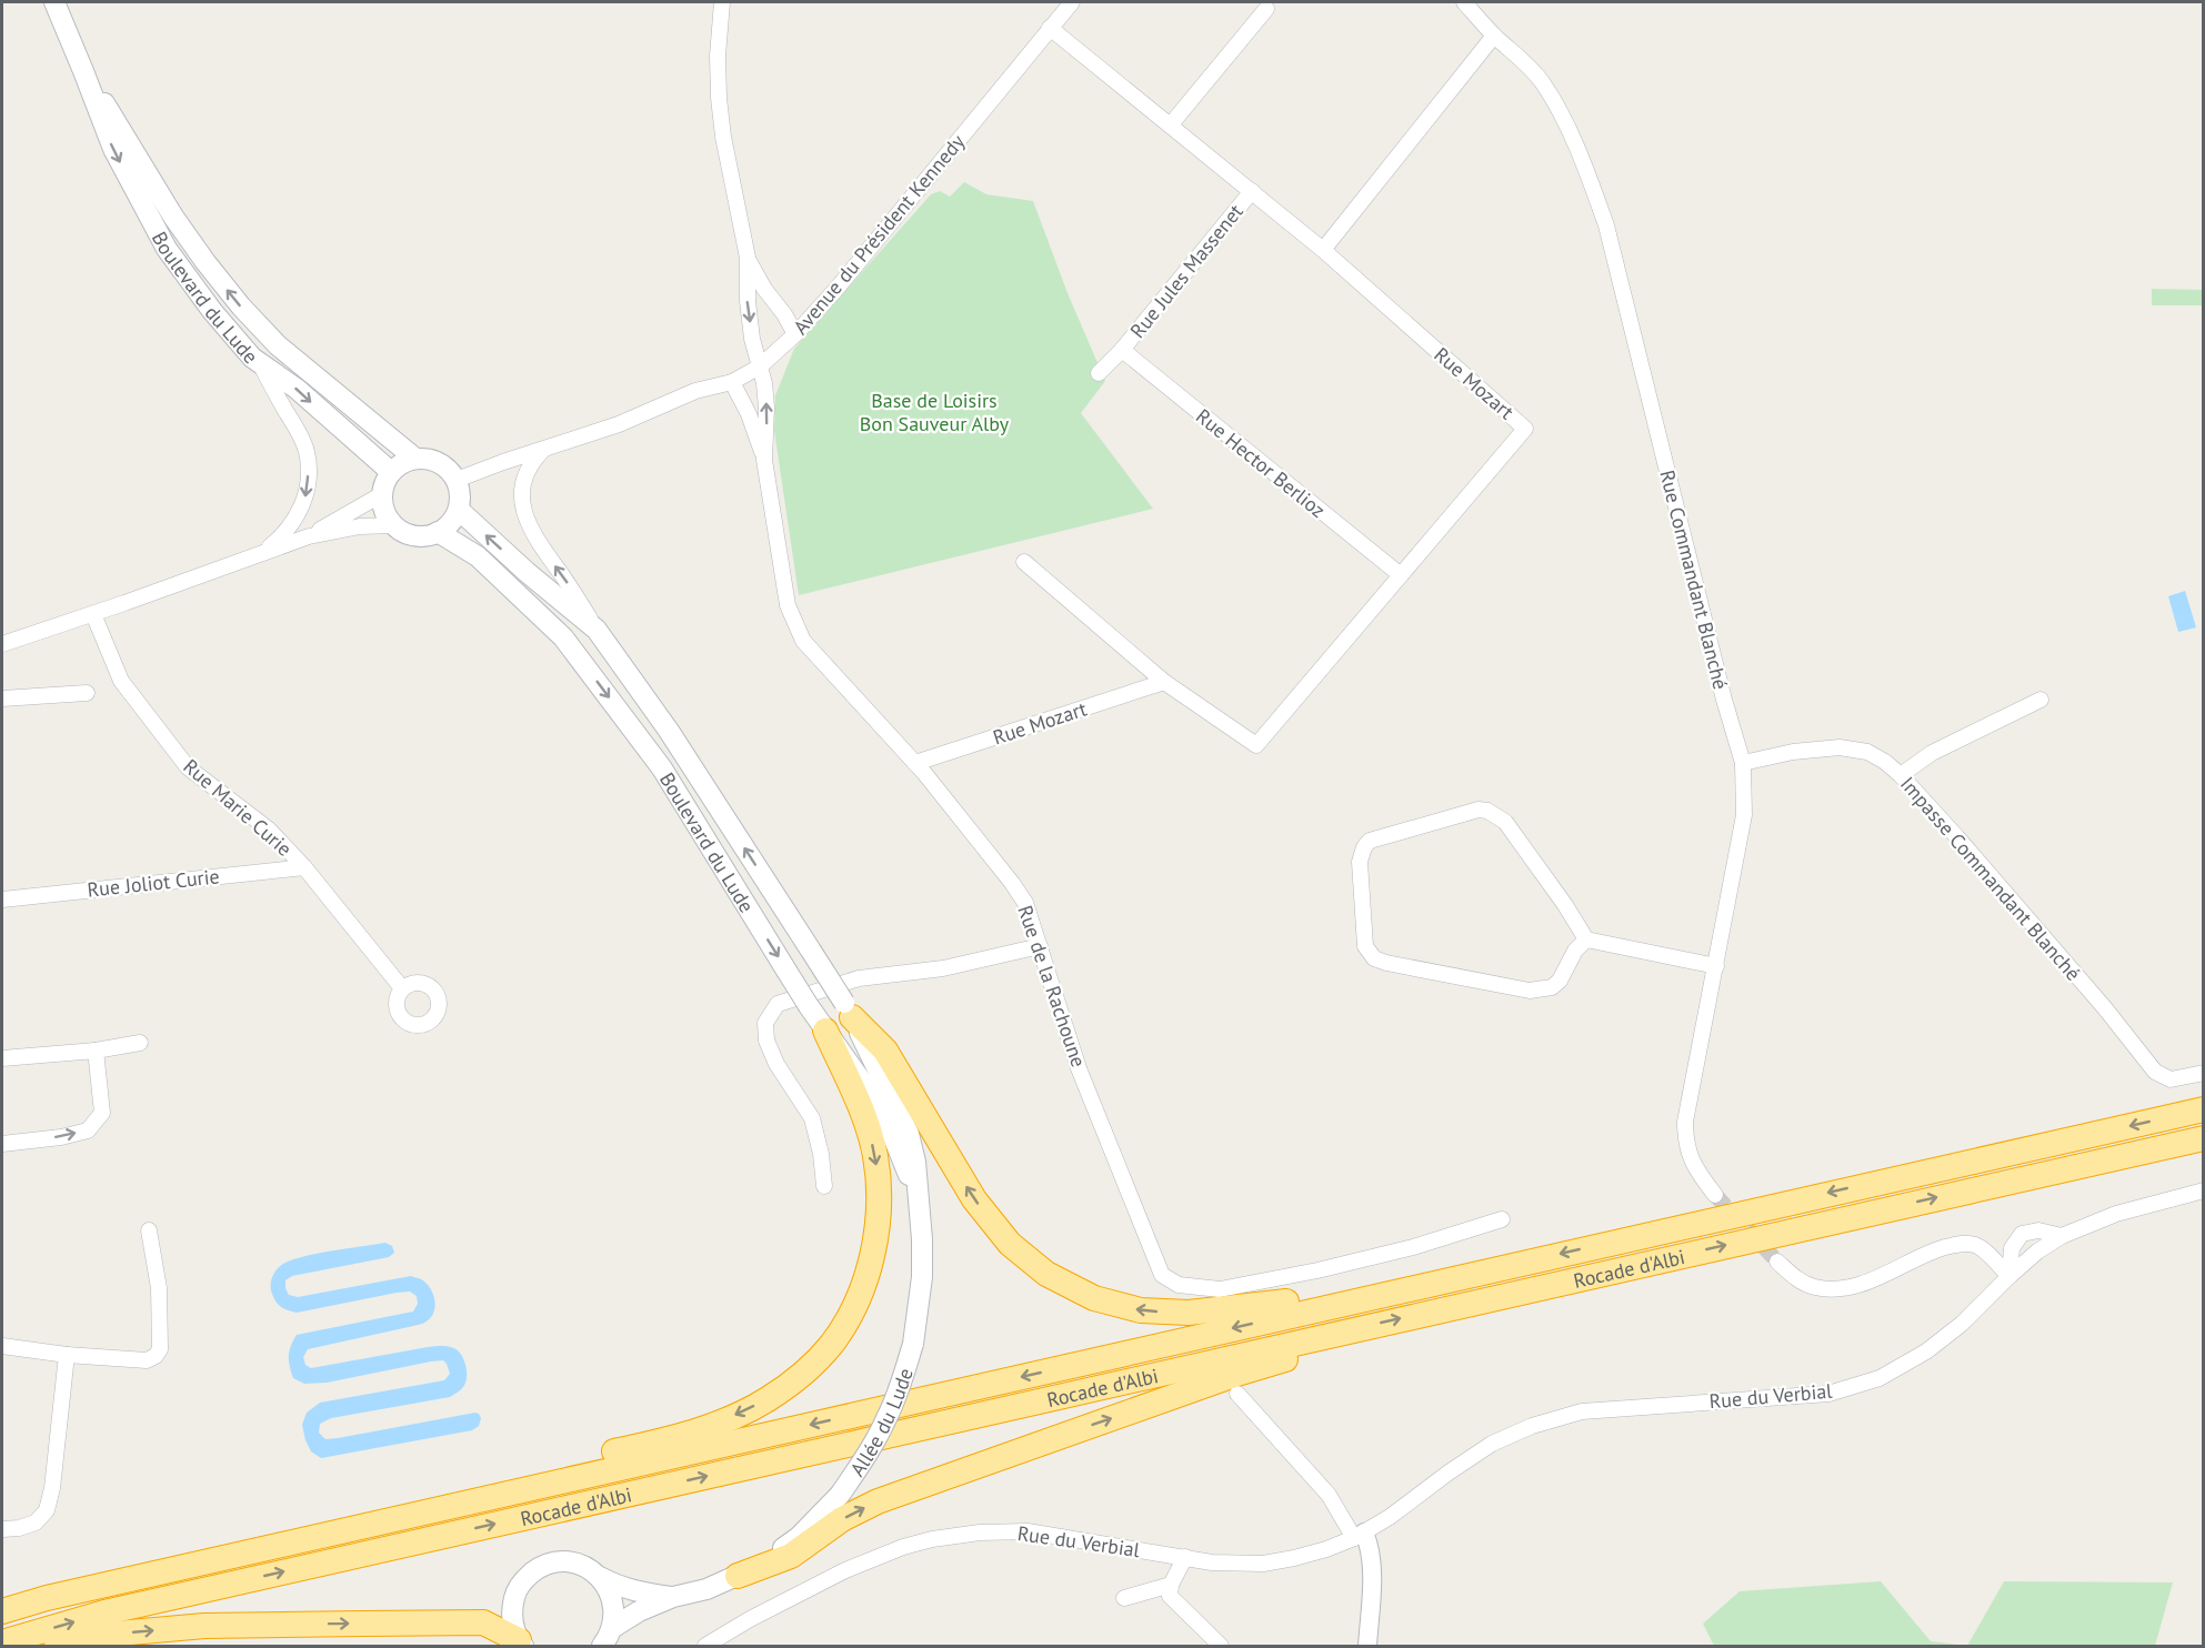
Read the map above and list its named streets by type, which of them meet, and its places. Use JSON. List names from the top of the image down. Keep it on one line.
{"streets":{"highway":["Rocade d'Albi"],"main road":["Boulevard du Lude","Allée du Lude"],"street":["Avenue du Président Kennedy","Rue Jules Massenet","Rue Mozart","Rue Hector Berlioz","Rue Commandant Blanché","Rue Marie Curie","Impasse Commandant Blanché","Rue Joliot Curie","Rue de la Rachoune","Rue du Verbial"]},"crossings":[["Avenue du Président Kennedy","Boulevard du Lude"],["Avenue du Président Kennedy","Rue de la Rachoune"],["Rue Jules Massenet","Rue Hector Berlioz"],["Boulevard du Lude","Allée du Lude"],["Rue Mozart","Rue Hector Berlioz"],["Rue Mozart","Rue de la Rachoune"],["Rue Commandant Blanché","Impasse Commandant Blanché"],["Rue Marie Curie","Rue Joliot Curie"]],"parks":["Base de Loisirs Bon Sauveur Alby"]}
